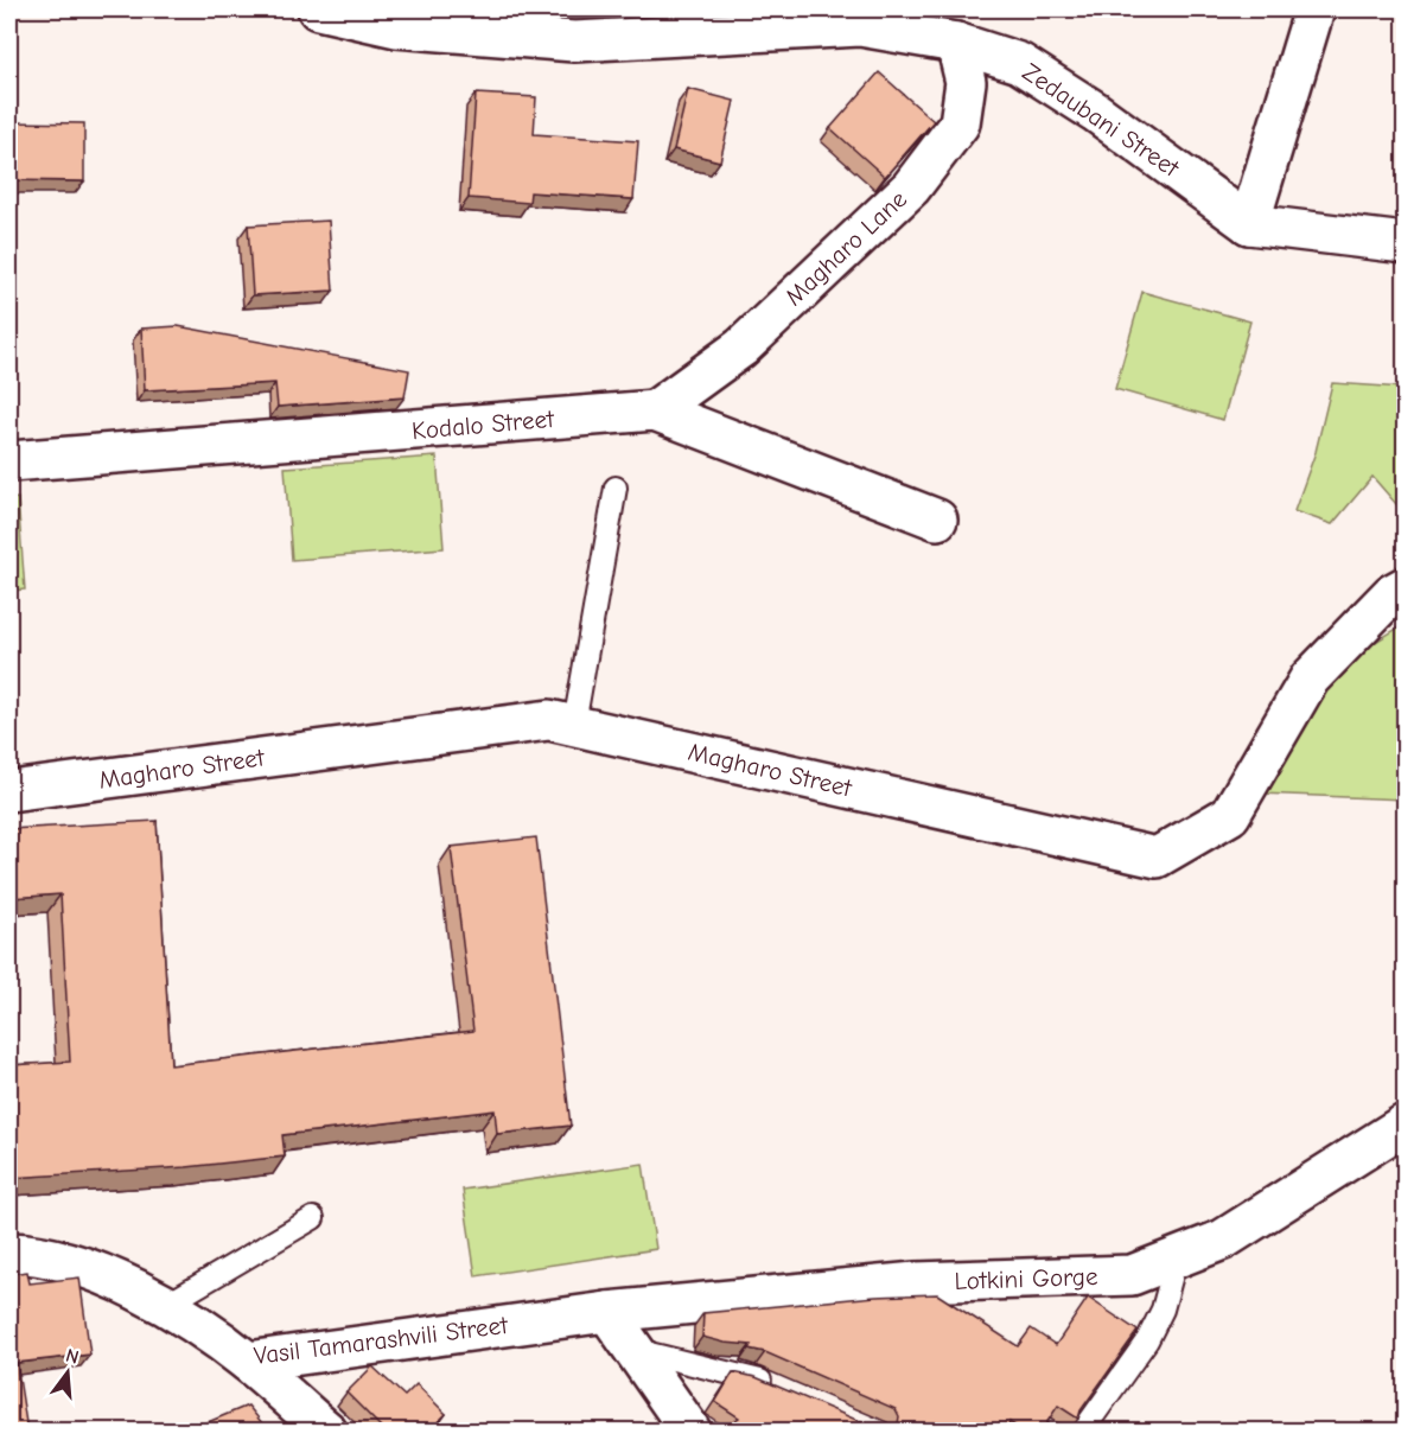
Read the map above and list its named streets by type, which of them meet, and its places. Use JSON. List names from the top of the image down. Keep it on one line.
{"streets":{"street":["Zedaubani Street","Magharo Lane","Kodalo Street","Magharo Street","Lotkini Gorge","Vasil Tamarashvili Street"]},"crossings":[["Zedaubani Street","Magharo Lane"],["Magharo Lane","Kodalo Street"],["Lotkini Gorge","Vasil Tamarashvili Street"]],"north":"top"}
